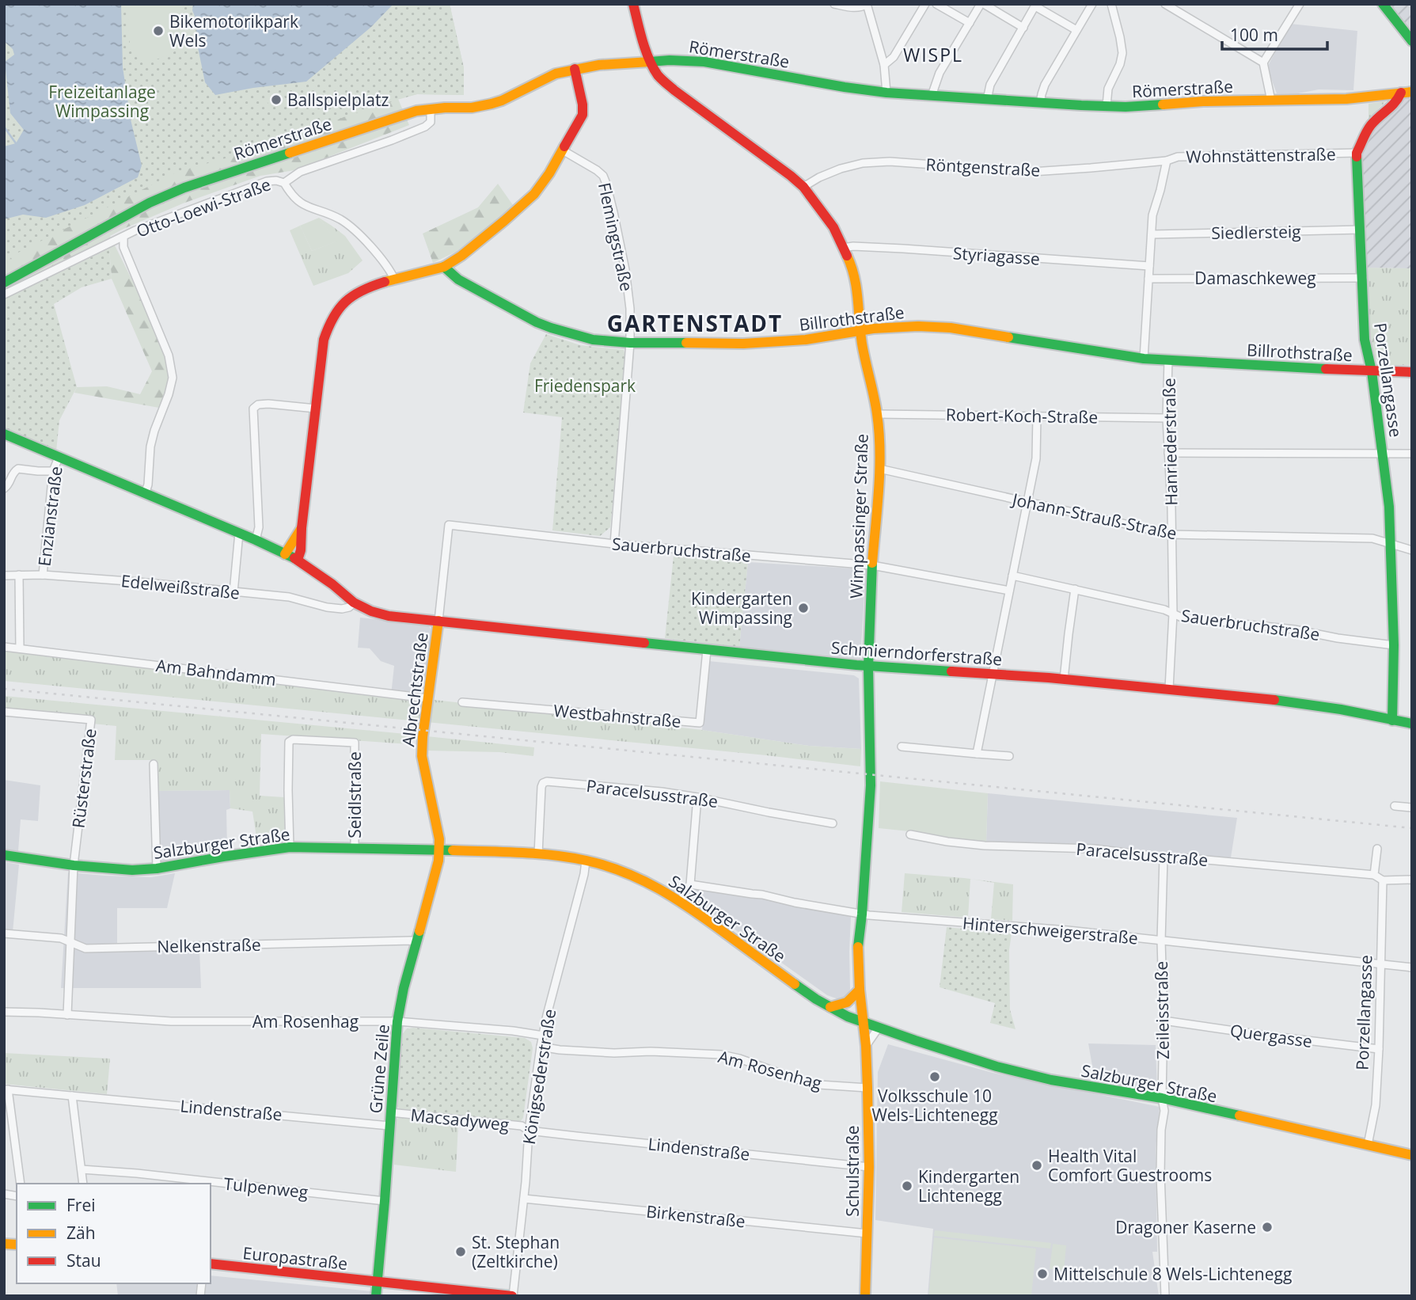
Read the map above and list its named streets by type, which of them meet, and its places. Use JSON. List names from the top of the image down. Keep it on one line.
{"streets":{"street":["Römerstraße","Wohnstättenstraße","Röntgenstraße","Otto-Loewi-Straße","Siedlersteig","Flemingstraße","Styriagasse","Damaschkeweg","Billrothstraße","Porzellangasse","Robert-Koch-Straße","Hanriederstraße","Enzianstraße","Wimpassinger Straße","Johann-Strauß-Straße","Sauerbruchstraße","Edelweißstraße","Schmierndorferstraße","Am Bahndamm","Albrechtstraße","Westbahnstraße","Rüsterstraße","Paracelsusstraße","Seidlstraße","Salzburger Straße","Hinterschweigerstraße","Nelkenstraße","Zeileisstraße","Am Rosenhag","Quergasse","Grüne Zeile","Königsederstraße","Lindenstraße","Macsadyweg","Schulstraße","Tulpenweg","Birkenstraße","Europastraße"]},"crossings":[["Römerstraße","Otto-Loewi-Straße"],["Römerstraße","Porzellangasse"],["Römerstraße","Wimpassinger Straße"],["Wohnstättenstraße","Röntgenstraße"],["Wohnstättenstraße","Siedlersteig"],["Wohnstättenstraße","Styriagasse"],["Wohnstättenstraße","Damaschkeweg"],["Wohnstättenstraße","Billrothstraße"],["Wohnstättenstraße","Porzellangasse"],["Röntgenstraße","Wimpassinger Straße"],["Otto-Loewi-Straße","Albrechtstraße"],["Siedlersteig","Porzellangasse"],["Flemingstraße","Billrothstraße"],["Flemingstraße","Sauerbruchstraße"],["Styriagasse","Wimpassinger Straße"],["Damaschkeweg","Porzellangasse"],["Billrothstraße","Porzellangasse"],["Billrothstraße","Hanriederstraße"],["Billrothstraße","Wimpassinger Straße"],["Porzellangasse","Johann-Strauß-Straße"],["Porzellangasse","Sauerbruchstraße"],["Porzellangasse","Schmierndorferstraße"],["Porzellangasse","Salzburger Straße"],["Porzellangasse","Hinterschweigerstraße"],["Porzellangasse","Quergasse"],["Robert-Koch-Straße","Hanriederstraße"],["Robert-Koch-Straße","Wimpassinger Straße"],["Hanriederstraße","Johann-Strauß-Straße"],["Hanriederstraße","Sauerbruchstraße"],["Hanriederstraße","Schmierndorferstraße"],["Enzianstraße","Edelweißstraße"],["Enzianstraße","Am Bahndamm"],["Enzianstraße","Albrechtstraße"],["Wimpassinger Straße","Johann-Strauß-Straße"],["Wimpassinger Straße","Sauerbruchstraße"],["Wimpassinger Straße","Schmierndorferstraße"],["Wimpassinger Straße","Salzburger Straße"],["Wimpassinger Straße","Hinterschweigerstraße"],["Wimpassinger Straße","Schulstraße"],["Sauerbruchstraße","Schmierndorferstraße"],["Sauerbruchstraße","Albrechtstraße"],["Edelweißstraße","Albrechtstraße"],["Schmierndorferstraße","Albrechtstraße"],["Schmierndorferstraße","Westbahnstraße"],["Am Bahndamm","Albrechtstraße"],["Albrechtstraße","Salzburger Straße"],["Albrechtstraße","Grüne Zeile"],["Rüsterstraße","Salzburger Straße"],["Paracelsusstraße","Salzburger Straße"],["Paracelsusstraße","Zeileisstraße"],["Seidlstraße","Salzburger Straße"],["Salzburger Straße","Zeileisstraße"],["Salzburger Straße","Grüne Zeile"],["Salzburger Straße","Königsederstraße"],["Salzburger Straße","Schulstraße"],["Hinterschweigerstraße","Zeileisstraße"],["Nelkenstraße","Grüne Zeile"],["Zeileisstraße","Quergasse"],["Am Rosenhag","Grüne Zeile"],["Am Rosenhag","Königsederstraße"],["Am Rosenhag","Schulstraße"],["Grüne Zeile","Lindenstraße"],["Grüne Zeile","Macsadyweg"],["Grüne Zeile","Tulpenweg"],["Grüne Zeile","Europastraße"],["Königsederstraße","Lindenstraße"],["Königsederstraße","Macsadyweg"],["Königsederstraße","Birkenstraße"],["Königsederstraße","Europastraße"],["Lindenstraße","Macsadyweg"],["Lindenstraße","Schulstraße"],["Schulstraße","Birkenstraße"]],"districts":["WISPL","GARTENSTADT"],"parks":["Freizeitanlage Wimpassing","Friedenspark"],"places":["Bikemotorikpark Wels","Ballspielplatz","Kindergarten Wimpassing","Volksschule 10 Wels-Lichtenegg","Health Vital Comfort Guestrooms","Kindergarten Lichtenegg","Dragoner Kaserne","St. Stephan (Zeltkirche)","Mittelschule 8 Wels-Lichtenegg"],"legend":["Frei","Zäh","Stau"],"scale_bar":"100 m"}
